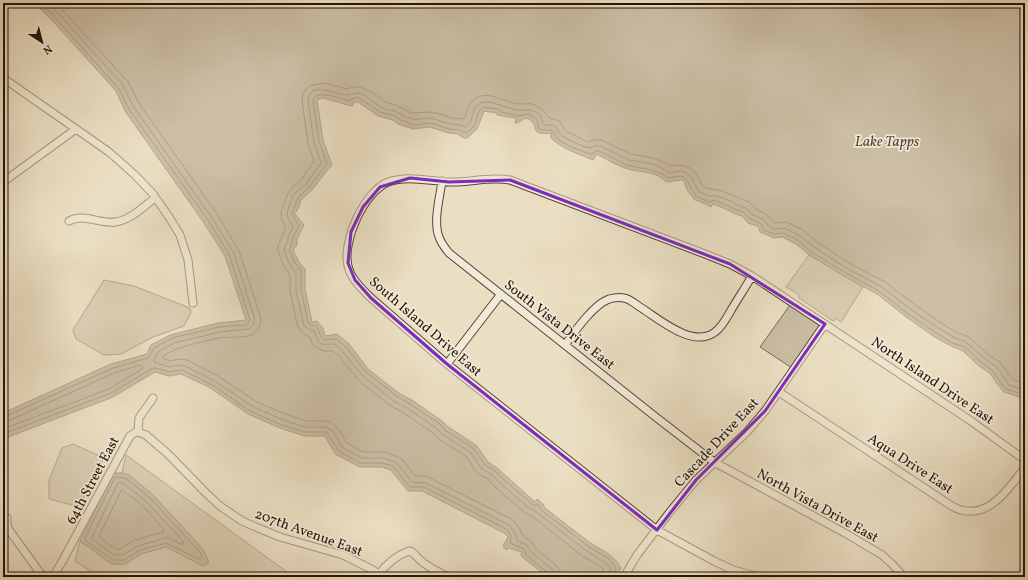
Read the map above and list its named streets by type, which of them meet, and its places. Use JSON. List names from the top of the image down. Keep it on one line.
{"streets":{"street":["South Vista Drive East","South Island Drive East","North Island Drive East","Cascade Drive East","Aqua Drive East","64th Street East","North Vista Drive East","207th Avenue East"]},"crossings":[["South Vista Drive East","South Island Drive East"],["South Vista Drive East","Cascade Drive East"],["South Vista Drive East","North Vista Drive East"],["South Island Drive East","North Island Drive East"],["South Island Drive East","Cascade Drive East"],["North Island Drive East","Cascade Drive East"],["Cascade Drive East","Aqua Drive East"],["Cascade Drive East","North Vista Drive East"],["64th Street East","207th Avenue East"]],"water":["Lake Tapps"],"north":"bottom right"}
